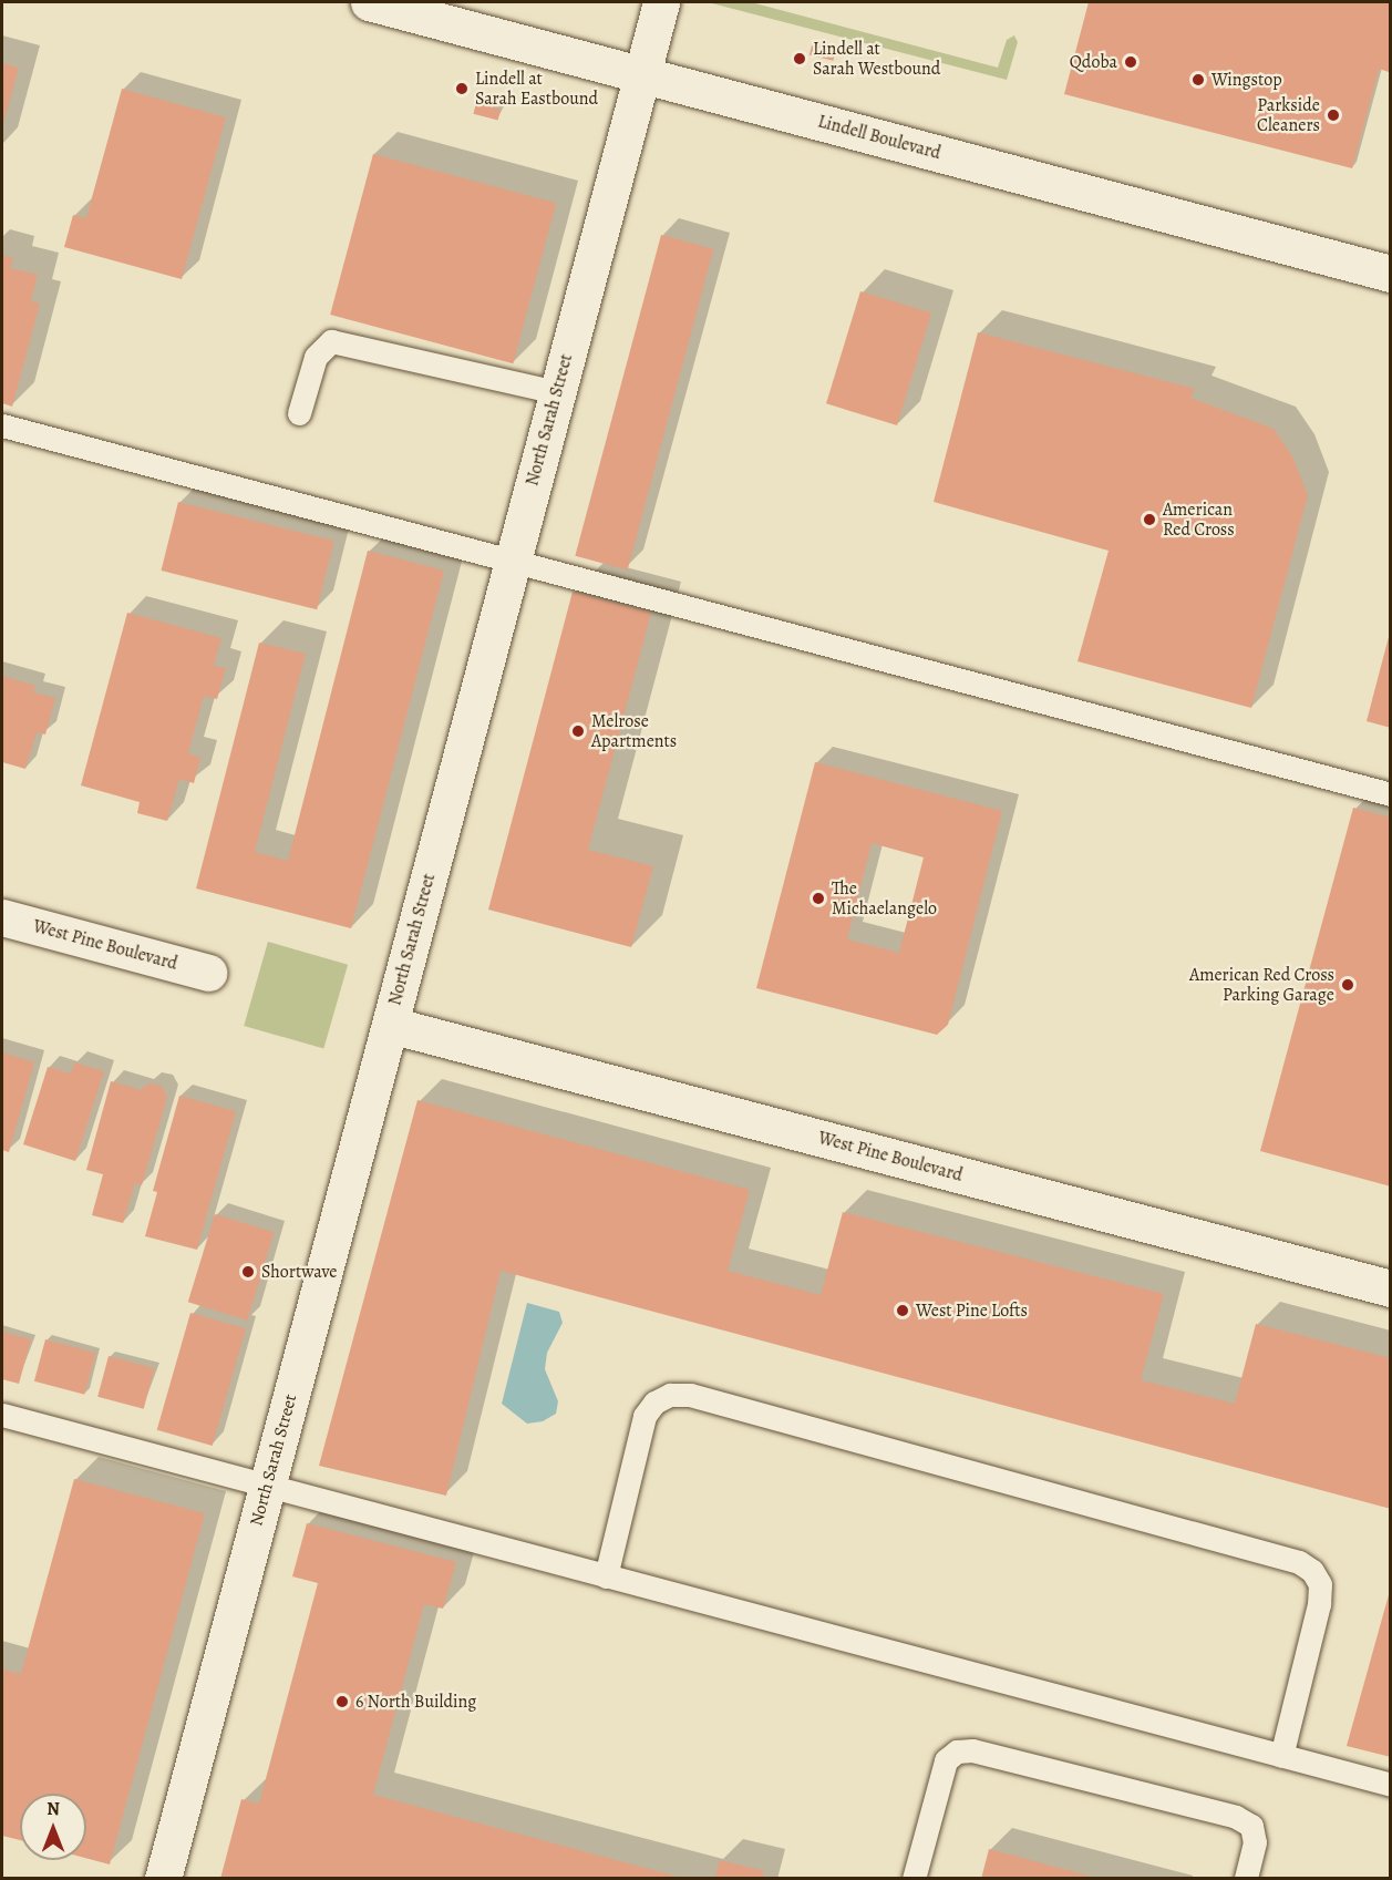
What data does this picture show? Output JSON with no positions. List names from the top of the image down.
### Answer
{
  "streets": {
    "street": ["Lindell Boulevard", "North Sarah Street", "West Pine Boulevard"]
  },
  "crossings": [
    ["Lindell Boulevard", "North Sarah Street"],
    ["North Sarah Street", "West Pine Boulevard"]
  ],
  "places": [
    "Lindell at Sarah Westbound",
    "Qdoba",
    "Wingstop",
    "Lindell at Sarah Eastbound",
    "Parkside Cleaners",
    "American Red Cross",
    "Melrose Apartments",
    "The Michaelangelo",
    "American Red Cross Parking Garage",
    "Shortwave",
    "West Pine Lofts",
    "6 North Building"
  ],
  "north": "top"
}
